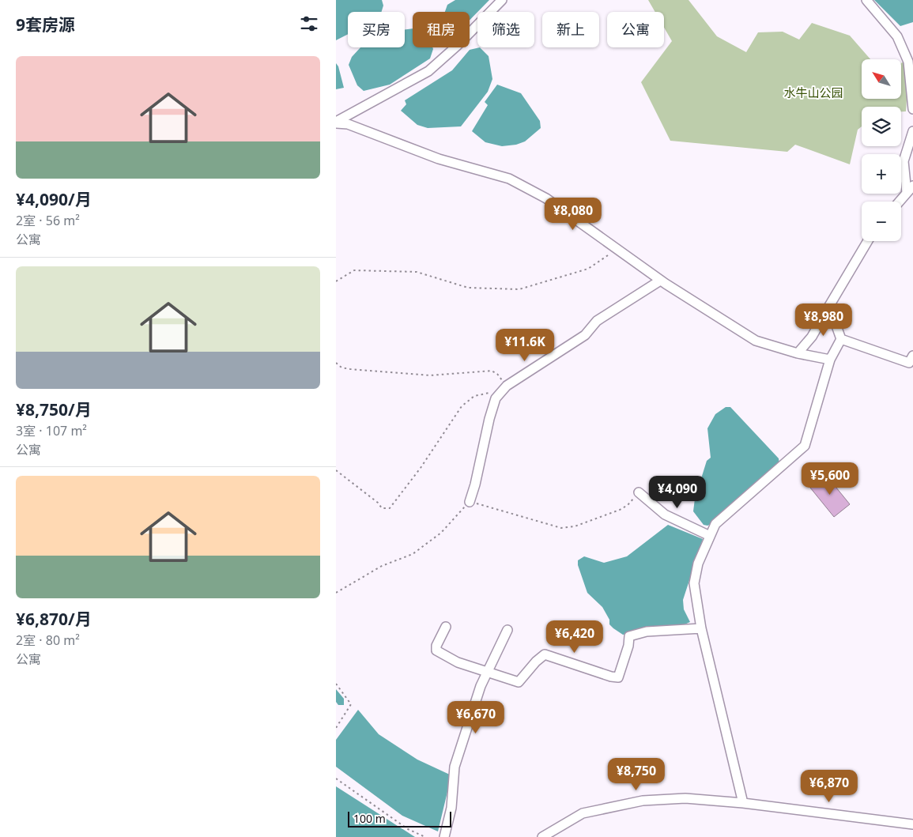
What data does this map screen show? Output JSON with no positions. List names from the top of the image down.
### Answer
{
  "parks": ["水牛山公园"],
  "scale_bar": "100 m",
  "north": "top left",
  "page": {
    "heading": "9套房源",
    "chip": [
      "买房",
      "租房",
      "筛选",
      "新上",
      "公寓"
    ],
    "list": [
      {
        "name": "¥4,090/月",
        "note": "2室 · 56 m² · 公寓"
      },
      {
        "name": "¥8,750/月",
        "note": "3室 · 107 m² · 公寓"
      },
      {
        "name": "¥6,870/月",
        "note": "2室 · 80 m² · 公寓"
      }
    ],
    "map_buttons": ["+", "−"],
    "price": [
      "¥8,080",
      "¥8,980",
      "¥11.6K",
      "¥5,600",
      "¥4,090",
      "¥6,420",
      "¥6,670",
      "¥8,750",
      "¥6,870"
    ],
    "scale": "100 m"
  }
}
